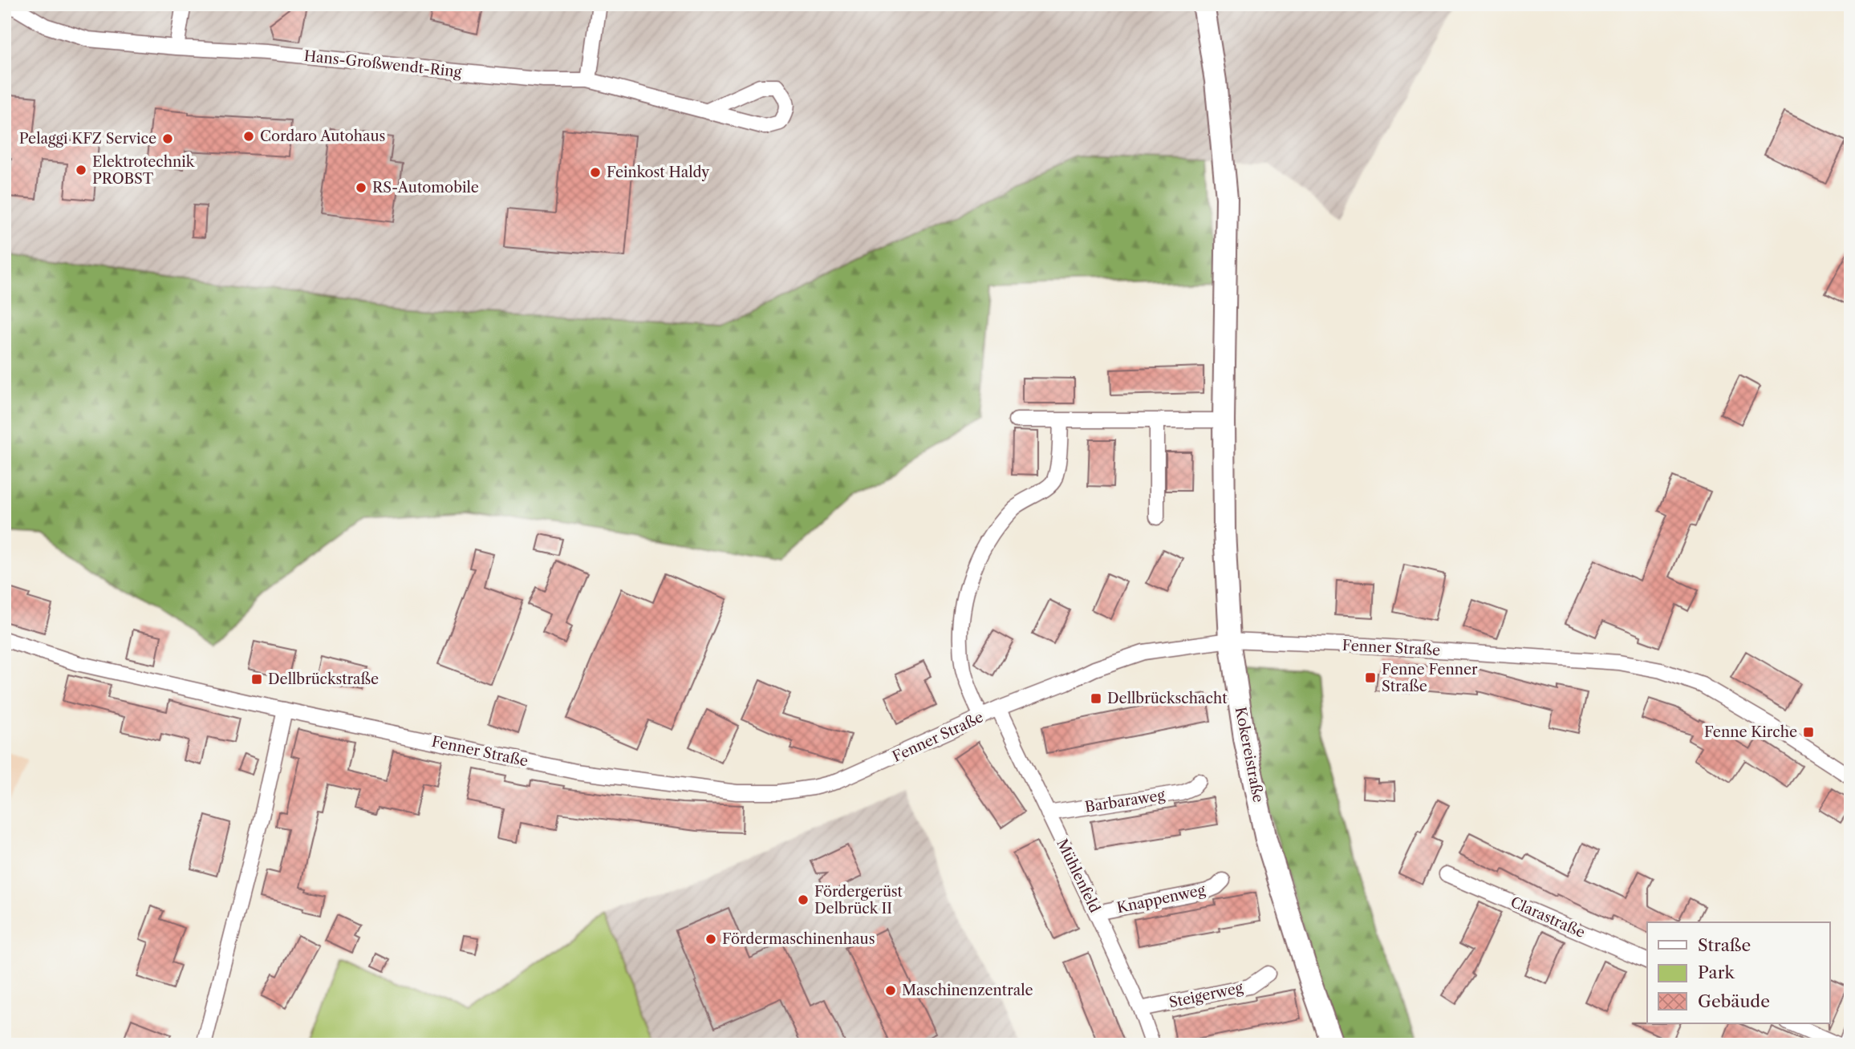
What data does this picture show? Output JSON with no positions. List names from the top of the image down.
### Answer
{
  "streets": {
    "main road": ["Kokereistraße"],
    "street": [
      "Hans-Großwendt-Ring",
      "Fenner Straße",
      "Barbaraweg",
      "Mühlenfeld",
      "Knappenweg",
      "Clarastraße",
      "Steigerweg"
    ]
  },
  "crossings": [
    ["Fenner Straße", "Kokereistraße"],
    ["Fenner Straße", "Mühlenfeld"],
    ["Barbaraweg", "Mühlenfeld"],
    ["Mühlenfeld", "Knappenweg"],
    ["Mühlenfeld", "Steigerweg"]
  ],
  "places": {
    "other": [
      "Cordaro Autohaus",
      "Pelaggi KFZ Service",
      "Elektrotechnik PROBST",
      "Feinkost Haldy",
      "RS-Automobile",
      "Fördergerüst Delbrück II",
      "Fördermaschinenhaus",
      "Maschinenzentrale"
    ],
    "transit": [
      "Fenne Fenner Straße",
      "Dellbrückstraße",
      "Dellbrückschacht",
      "Fenne Kirche"
    ]
  },
  "legend": ["Straße", "Park", "Gebäude"]
}
